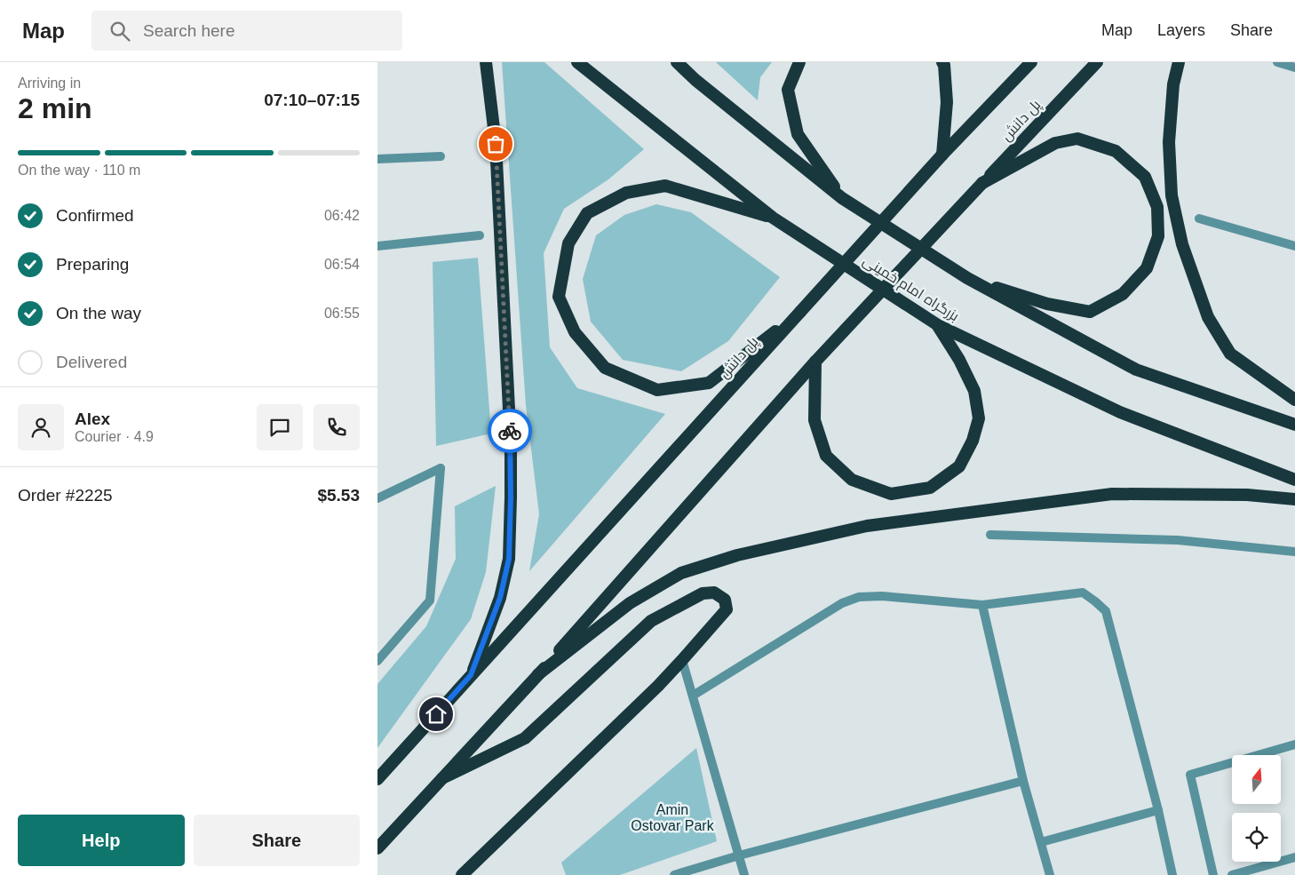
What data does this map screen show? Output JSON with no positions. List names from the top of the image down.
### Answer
{
  "streets": {
    "highway": ["پل دانش", "بزرگراه امام خمینی"]
  },
  "parks": ["Amin Ostovar Park"],
  "north": "top",
  "page": {
    "header": "Map",
    "search": "Search here",
    "nav": ["Map", "Layers", "Share"],
    "heading": ["2 min", "Arriving in", "07:10–07:15"],
    "panel": [
      "Alex",
      "Courier · 4.9",
      "Order #2225",
      "$5.53"
    ],
    "bar": "On the way · 110 m",
    "list": [
      ["Confirmed", "06:42"],
      ["Preparing", "06:54"],
      ["On the way", "06:55"],
      "Delivered"
    ],
    "buttons": ["Help", "Share"]
  }
}
